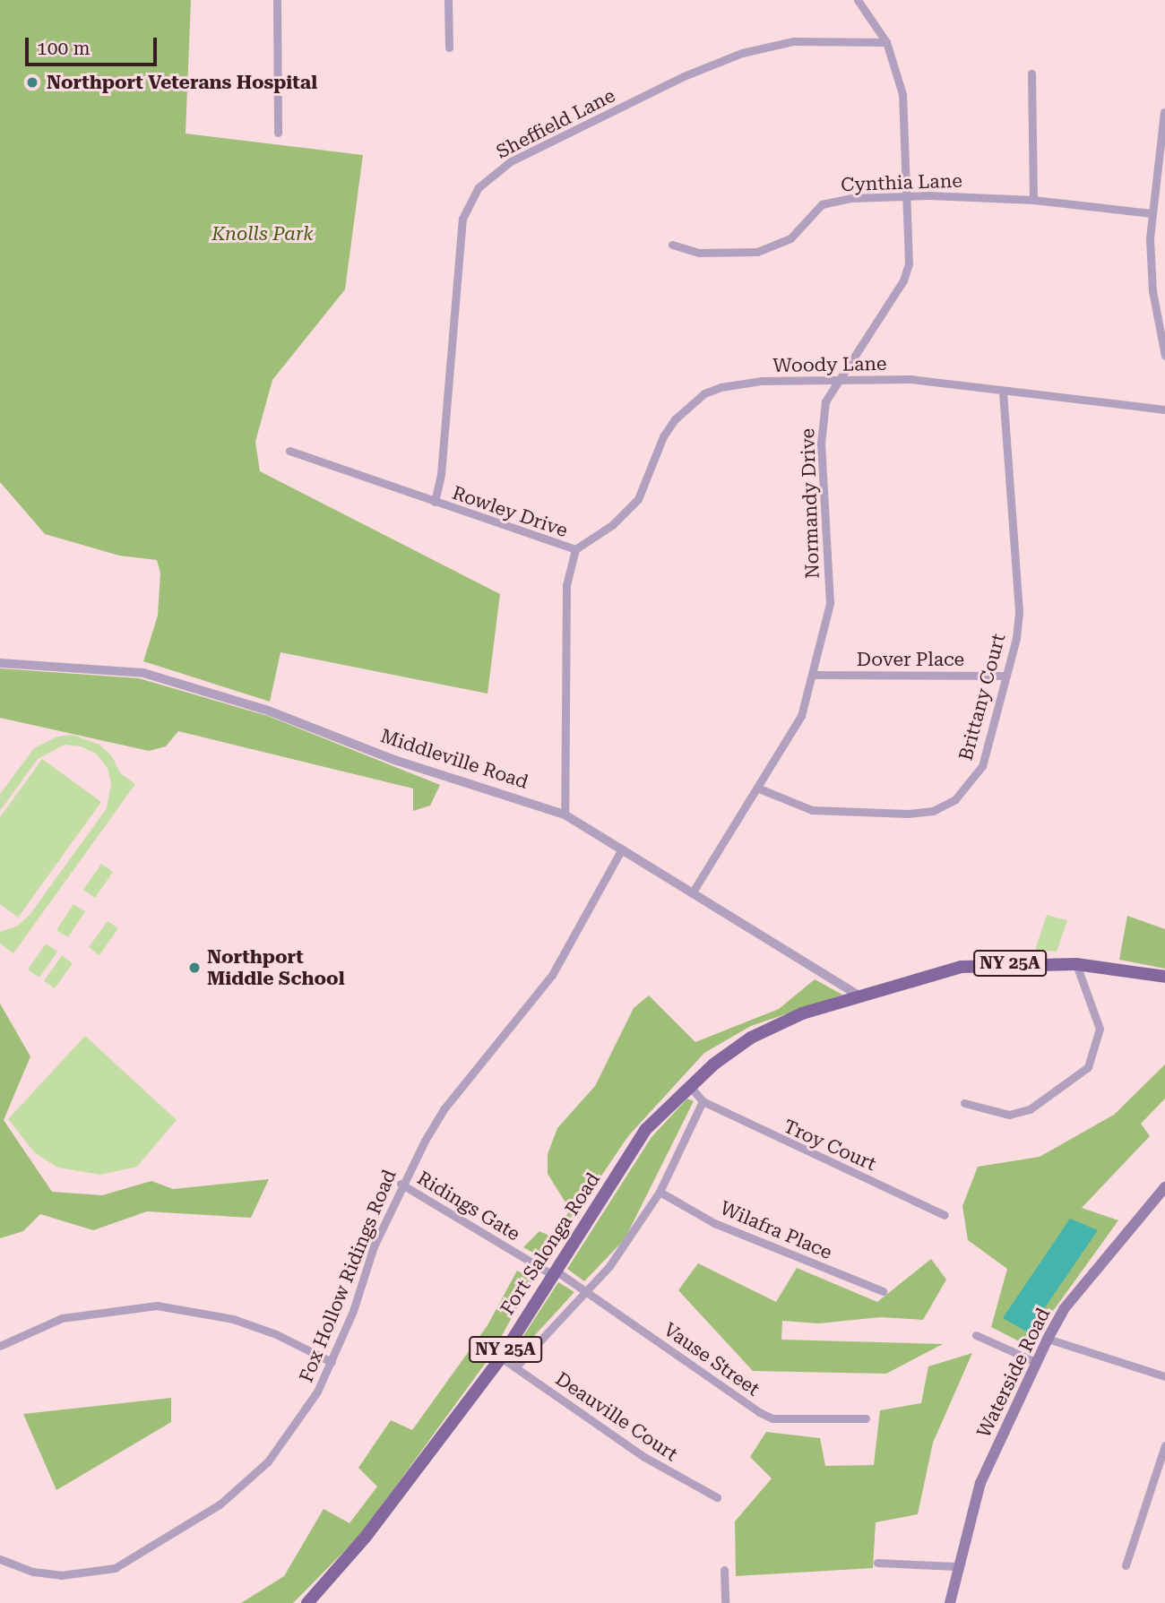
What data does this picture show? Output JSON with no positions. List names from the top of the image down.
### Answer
{
  "streets": {
    "main road": ["NY 25A", "Fort Salonga Road", "Waterside Road"],
    "street": [
      "Sheffield Lane",
      "Cynthia Lane",
      "Woody Lane",
      "Normandy Drive",
      "Rowley Drive",
      "Dover Place",
      "Brittany Court",
      "Middleville Road",
      "Troy Court",
      "Ridings Gate",
      "Wilafra Place",
      "Fox Hollow Ridings Road",
      "Vause Street",
      "Deauville Court"
    ]
  },
  "crossings": [
    ["Sheffield Lane", "Normandy Drive"],
    ["Sheffield Lane", "Rowley Drive"],
    ["Cynthia Lane", "Normandy Drive"],
    ["Woody Lane", "Normandy Drive"],
    ["Woody Lane", "Rowley Drive"],
    ["Woody Lane", "Brittany Court"],
    ["Normandy Drive", "Dover Place"],
    ["Normandy Drive", "Brittany Court"],
    ["Normandy Drive", "Middleville Road"],
    ["Rowley Drive", "Middleville Road"],
    ["Dover Place", "Brittany Court"],
    ["Middleville Road", "Fort Salonga Road"],
    ["Middleville Road", "Fox Hollow Ridings Road"],
    ["Ridings Gate", "Fort Salonga Road"],
    ["Ridings Gate", "Fox Hollow Ridings Road"],
    ["Ridings Gate", "Vause Street"],
    ["Fort Salonga Road", "Vause Street"],
    ["Fort Salonga Road", "Deauville Court"]
  ],
  "parks": ["Knolls Park"],
  "places": ["Northport Veterans Hospital", "Northport Middle School"],
  "scale_bar": "100 m"
}
